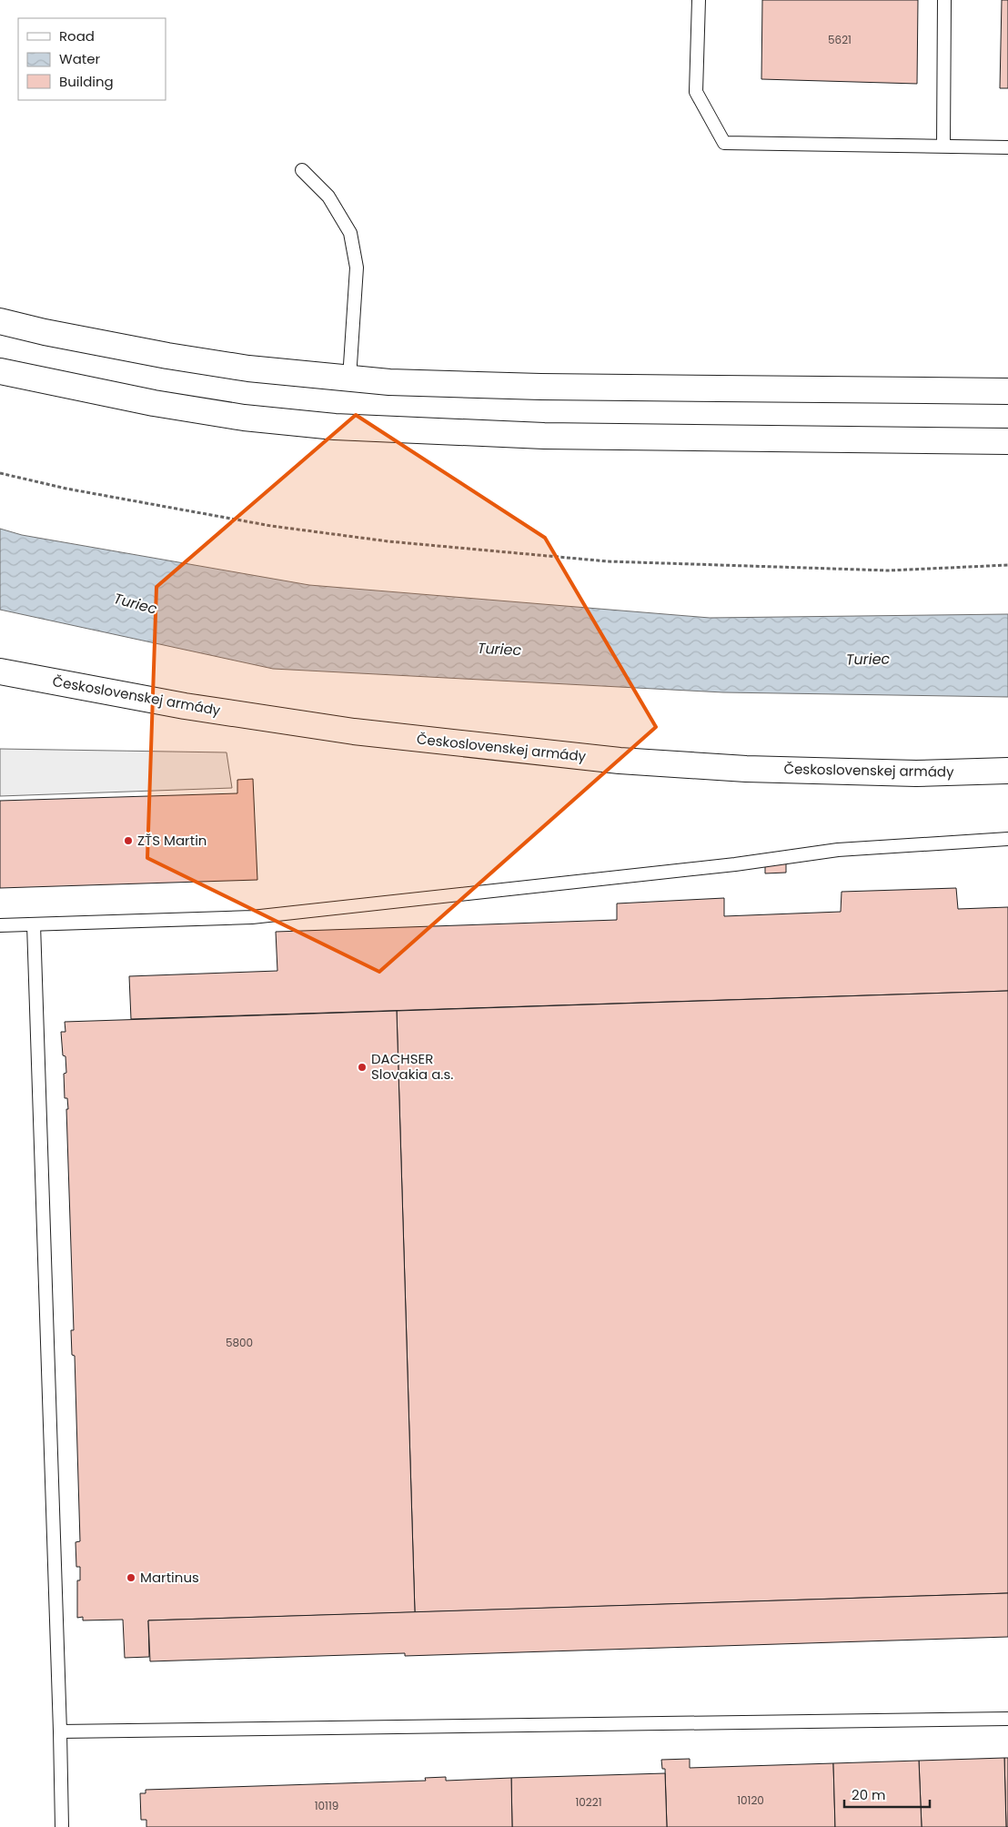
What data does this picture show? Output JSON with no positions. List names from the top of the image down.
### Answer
{
  "streets": {
    "main road": ["Československej armády"]
  },
  "water": ["Turiec"],
  "places": ["ZŤS Martin", "DACHSER Slovakia a.s.", "Martinus"],
  "house_numbers": [
    "5621",
    "5800",
    "10120",
    "10221",
    "10119"
  ],
  "legend": ["Road", "Water", "Building"],
  "scale_bar": "20 m"
}
